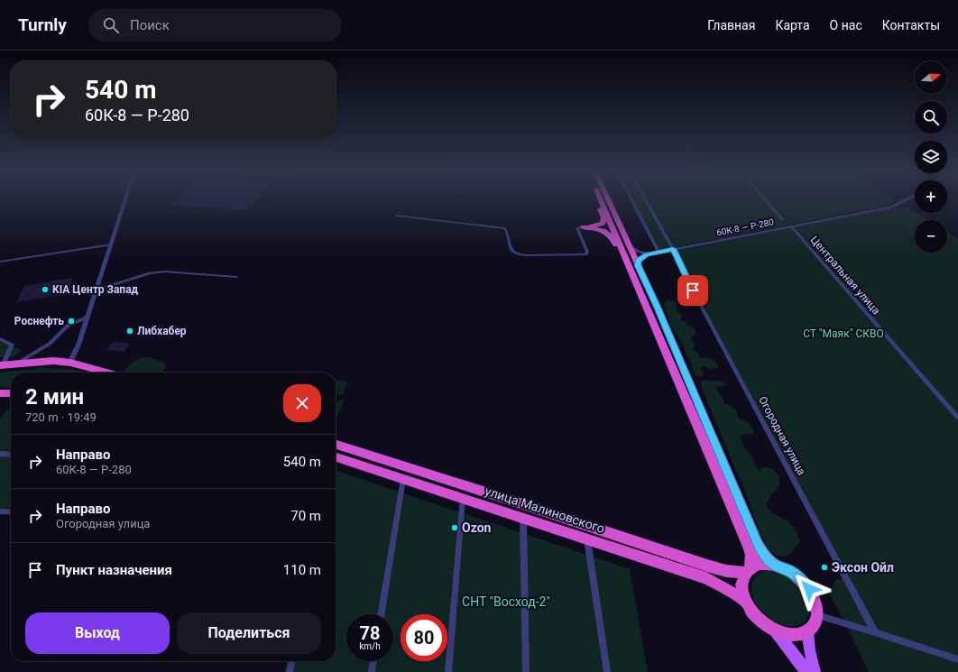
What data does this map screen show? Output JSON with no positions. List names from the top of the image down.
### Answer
{
  "streets": {
    "highway": ["улица Малиновского"],
    "street": ["60К-8 — Р-280", "Центральная улица", "Огородная улица"]
  },
  "crossings": [
    ["60К-8 — Р-280", "Центральная улица"],
    ["60К-8 — Р-280", "Огородная улица"]
  ],
  "parks": ["СТ \"Маяк\" СКВО", "СНТ \"Восход-2\""],
  "places": [
    "KIA Центр Запад",
    "Роснефть",
    "Либхабер",
    "Ozon",
    "Эксон Ойл"
  ],
  "north": "right",
  "page": {
    "header": "Turnly",
    "search": "Поиск",
    "nav": [
      "Главная",
      "Карта",
      "О нас",
      "Контакты"
    ],
    "map_buttons": ["+", "−"],
    "turn": ["540 m", "60К-8 — Р-280"],
    "heading": ["2 мин", "720 m · 19:49"],
    "list": [
      {
        "name": "Направо",
        "note": "60К-8 — Р-280",
        "value": "540 m"
      },
      {
        "name": "Направо",
        "note": "Огородная улица",
        "value": "70 m"
      },
      {
        "name": "Пункт назначения",
        "value": "110 m"
      }
    ],
    "buttons": ["Выход", "Поделиться"],
    "speed": "78 km/h",
    "limit": "80"
  }
}
